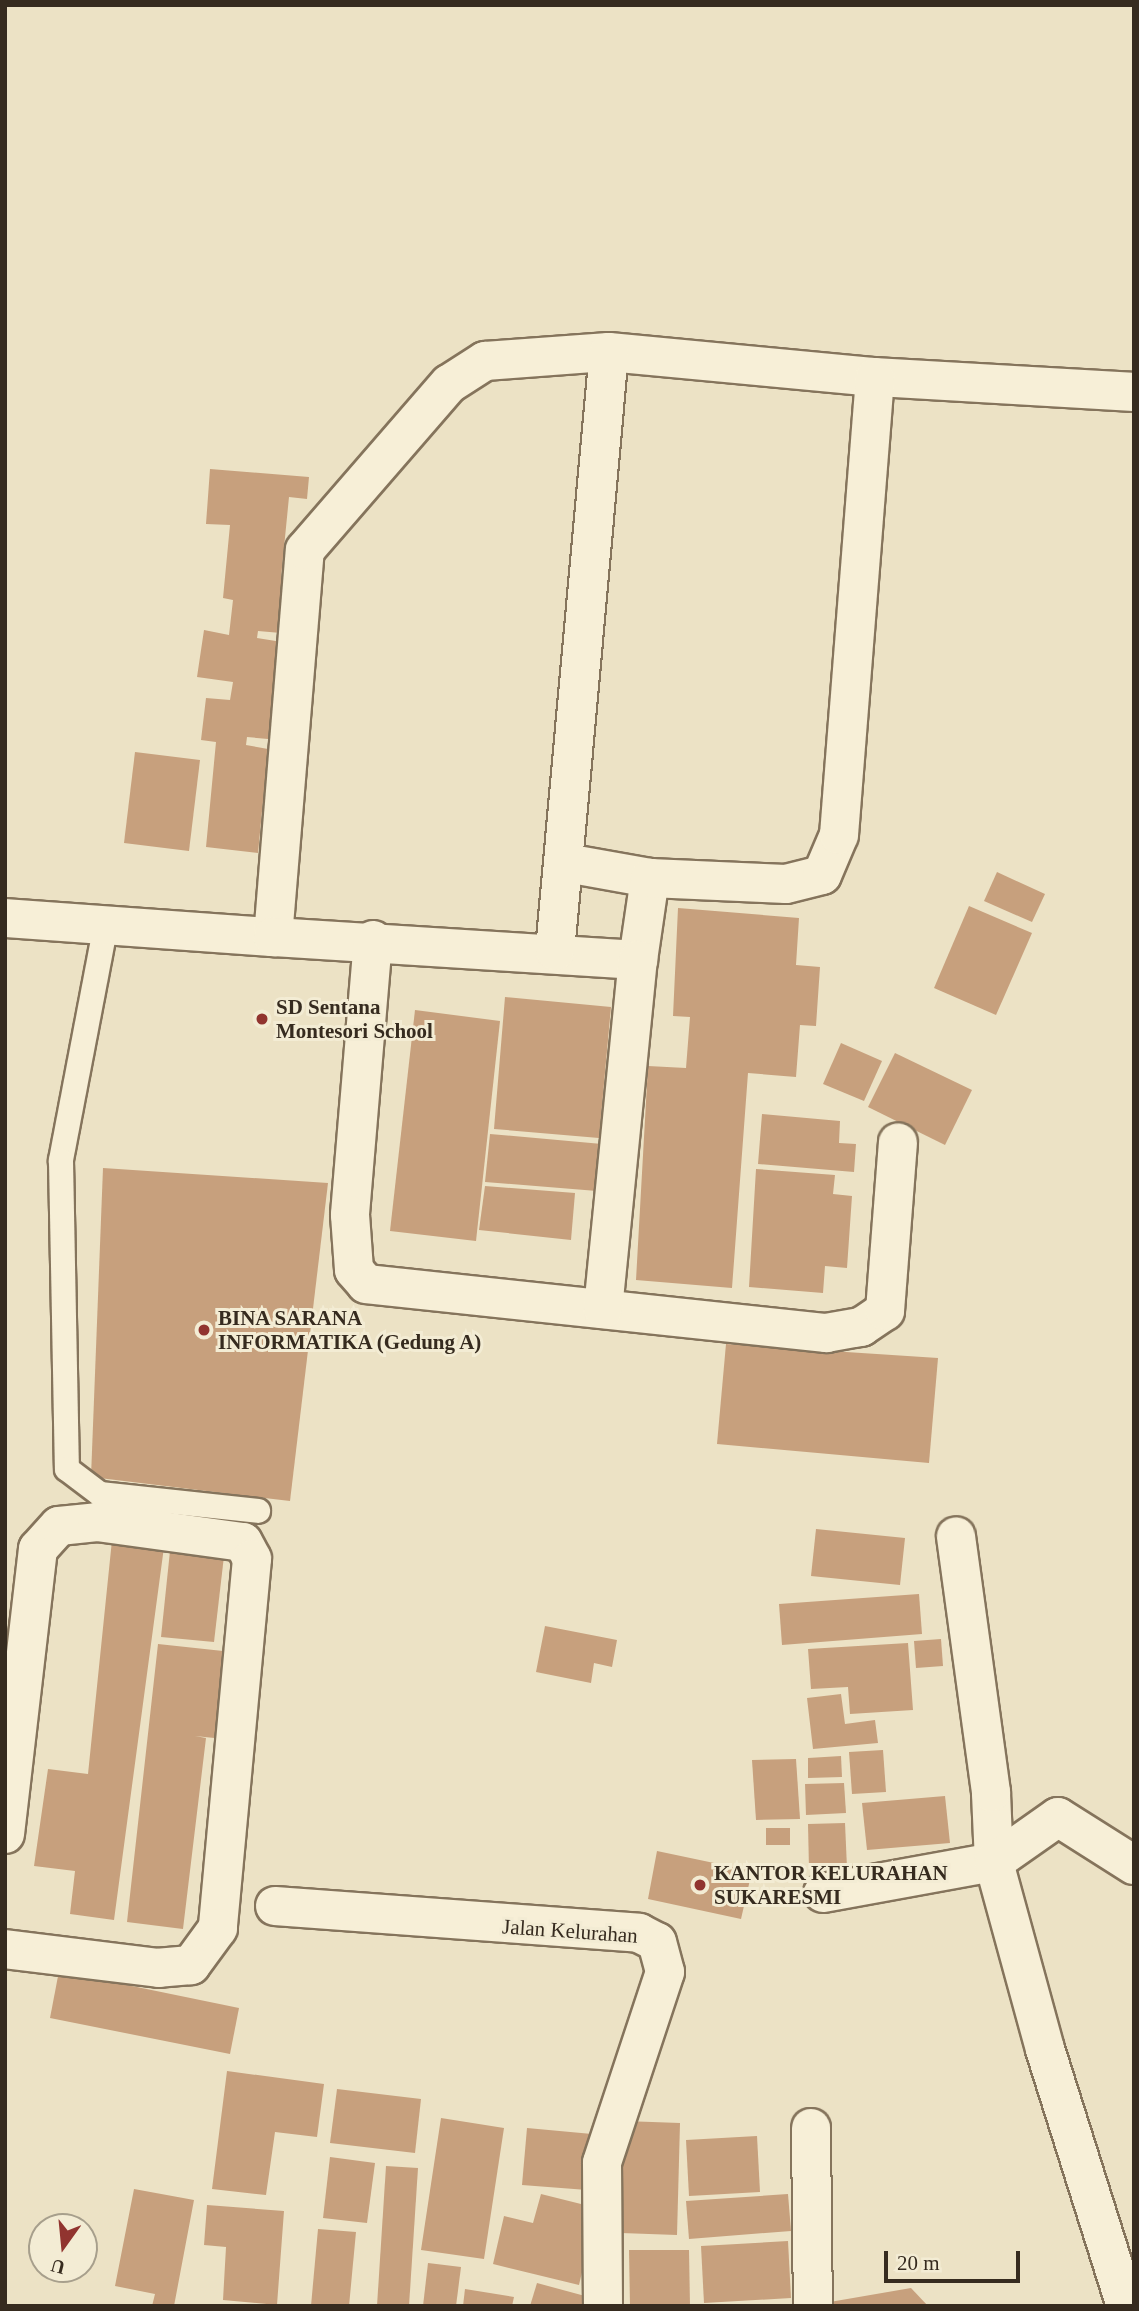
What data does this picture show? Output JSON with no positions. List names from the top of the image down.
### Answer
{
  "streets": {
    "street": ["Jalan Kelurahan"]
  },
  "places": ["SD Sentana Montesori School", "BINA SARANA INFORMATIKA (Gedung A)", "KANTOR KELURAHAN SUKARESMI"],
  "scale_bar": "20 m",
  "north": "bottom"
}
